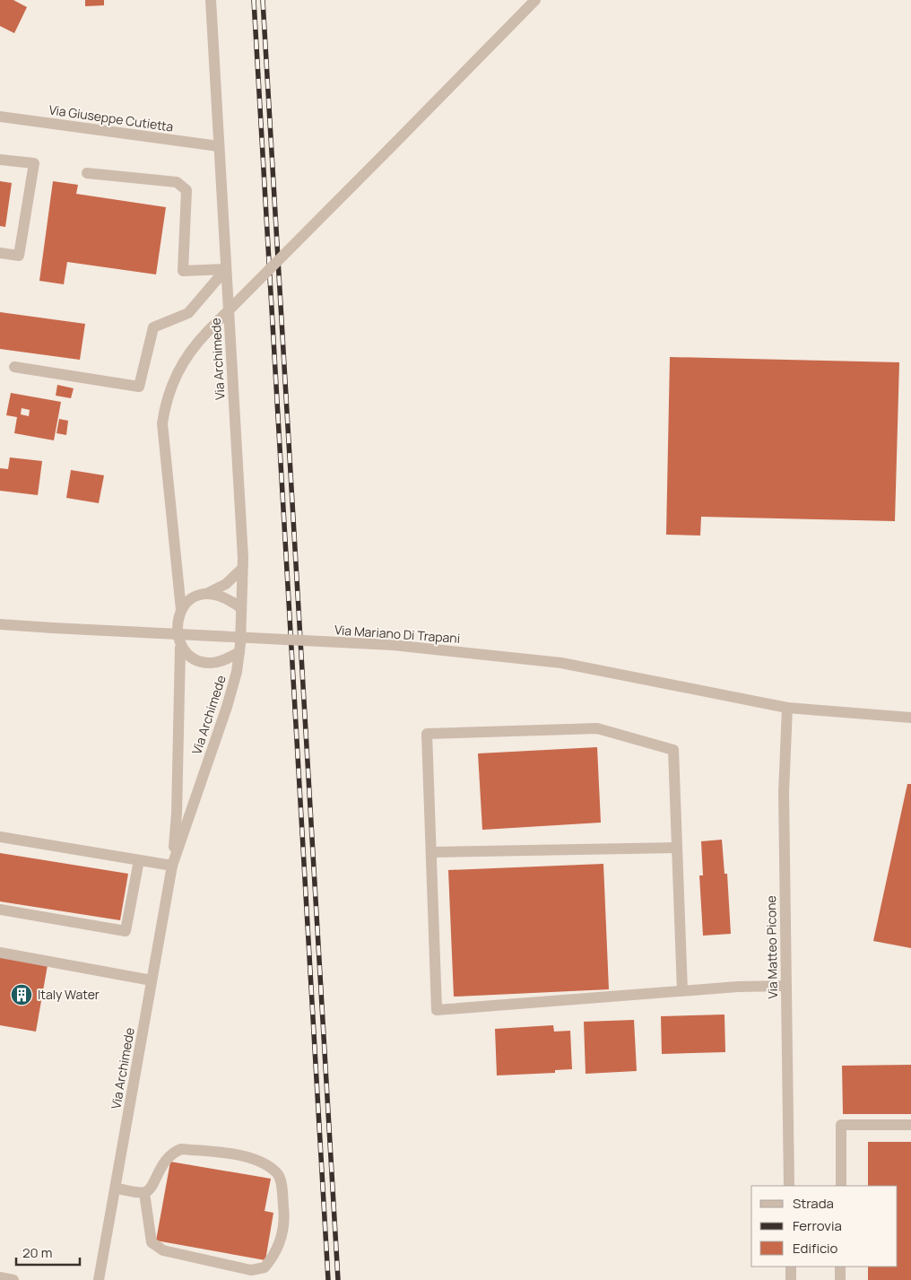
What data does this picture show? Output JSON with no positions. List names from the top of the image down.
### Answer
{
  "streets": {
    "street": [
      "Via Giuseppe Cutietta",
      "Via Archimede",
      "Via Mariano Di Trapani",
      "Via Matteo Picone"
    ]
  },
  "crossings": [
    ["Via Giuseppe Cutietta", "Via Archimede"],
    ["Via Mariano Di Trapani", "Via Matteo Picone"]
  ],
  "places": {
    "building": ["Italy Water"]
  },
  "legend": ["Strada", "Ferrovia", "Edificio"],
  "scale_bar": "20 m"
}
